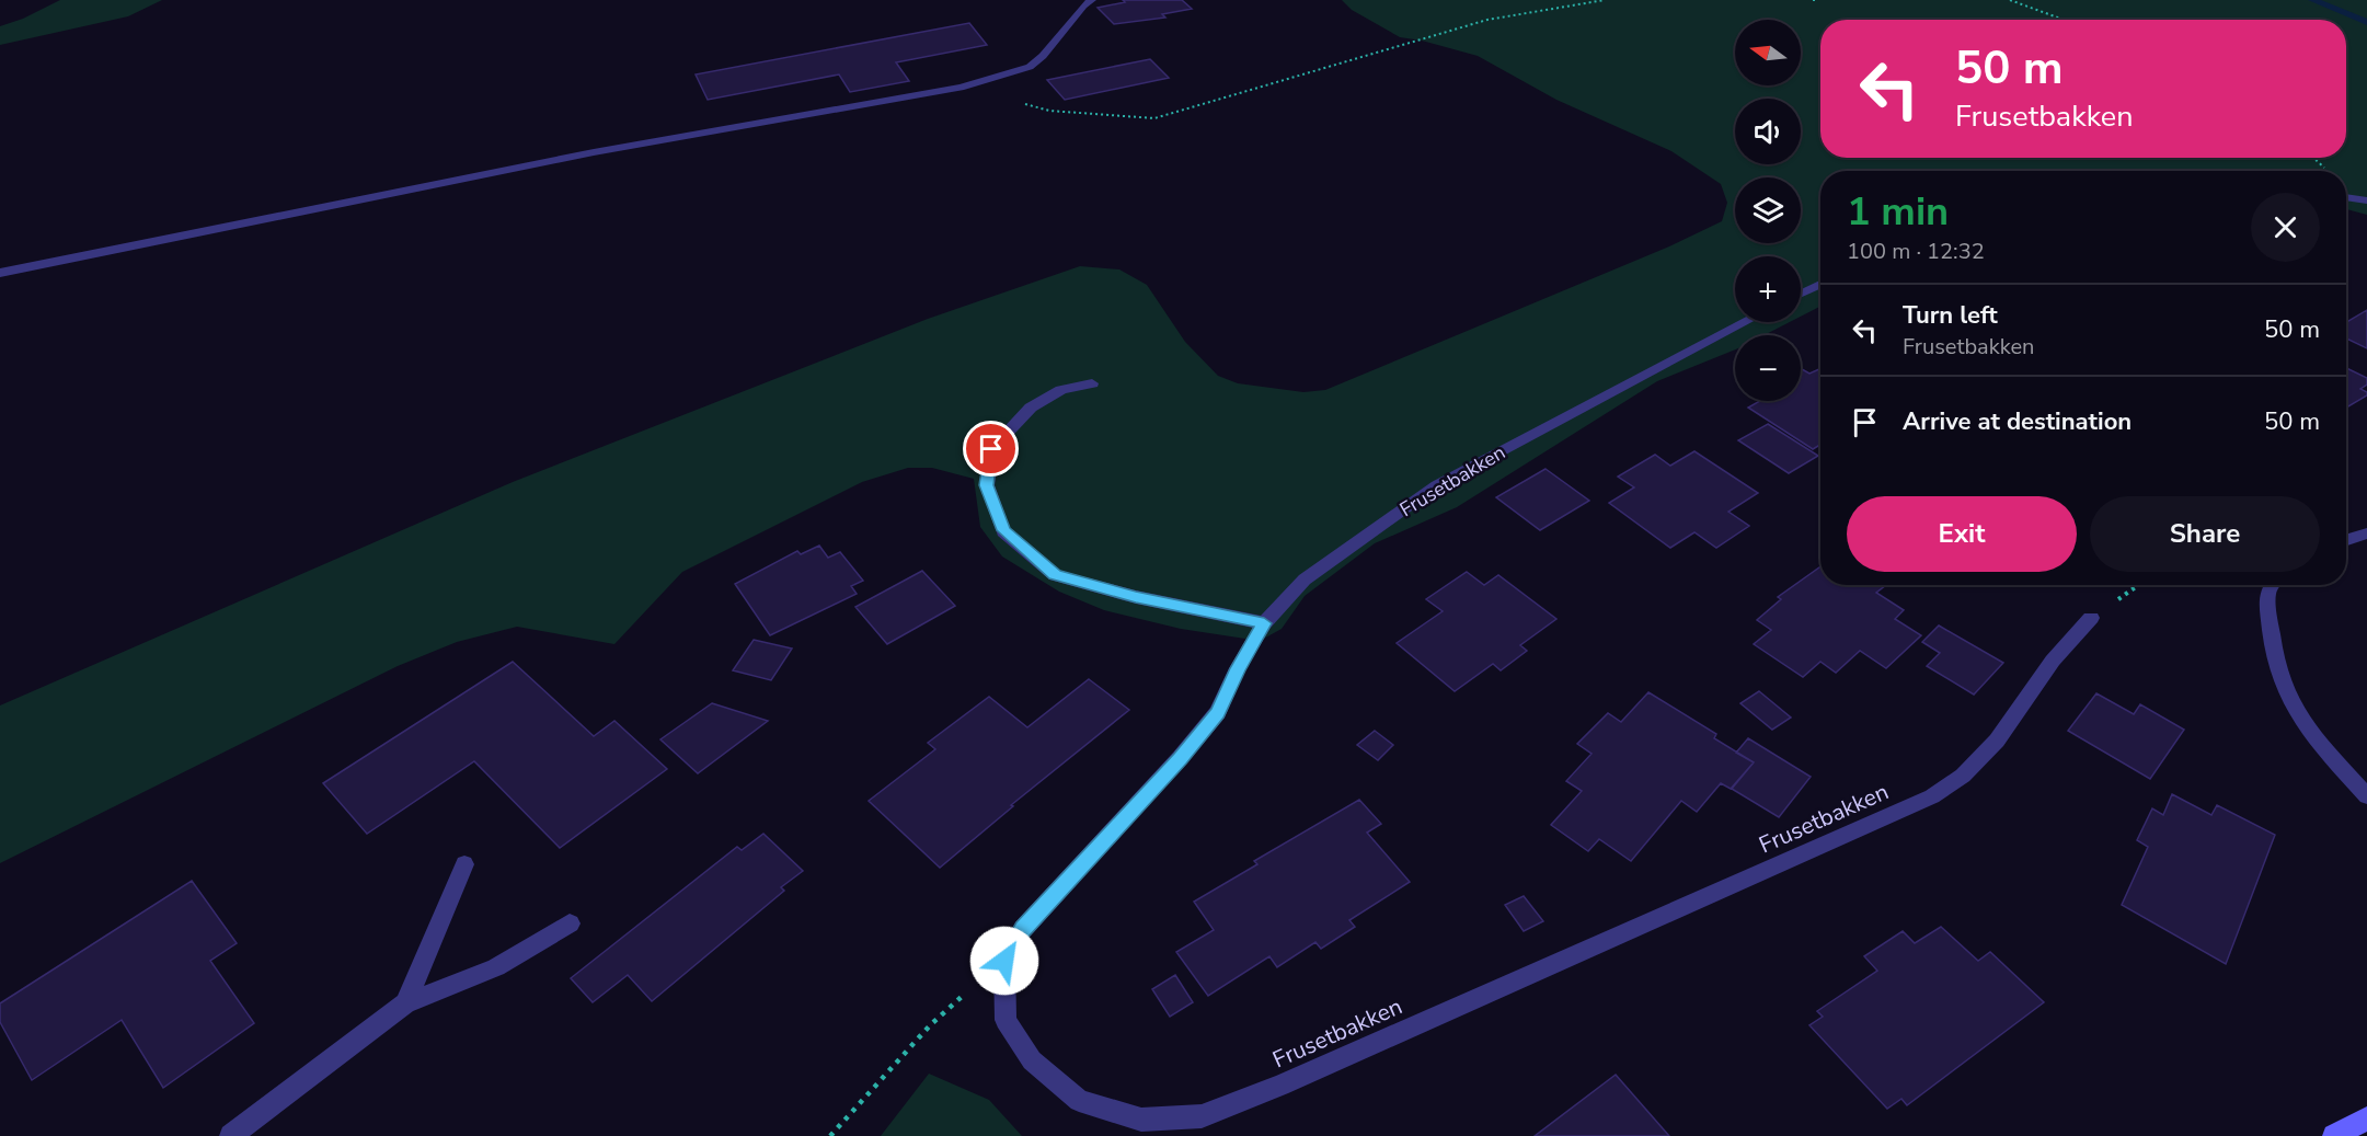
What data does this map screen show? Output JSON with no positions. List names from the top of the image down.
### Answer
{
  "streets": {
    "street": ["Frusetbakken"]
  },
  "north": "left",
  "page": {
    "map_buttons": ["+", "−"],
    "turn": ["50 m", "Frusetbakken"],
    "heading": ["1 min", "100 m · 12:32"],
    "list": [
      {
        "name": "Turn left",
        "note": "Frusetbakken",
        "value": "50 m"
      },
      {
        "name": "Arrive at destination",
        "value": "50 m"
      }
    ],
    "buttons": ["Exit", "Share"]
  }
}
